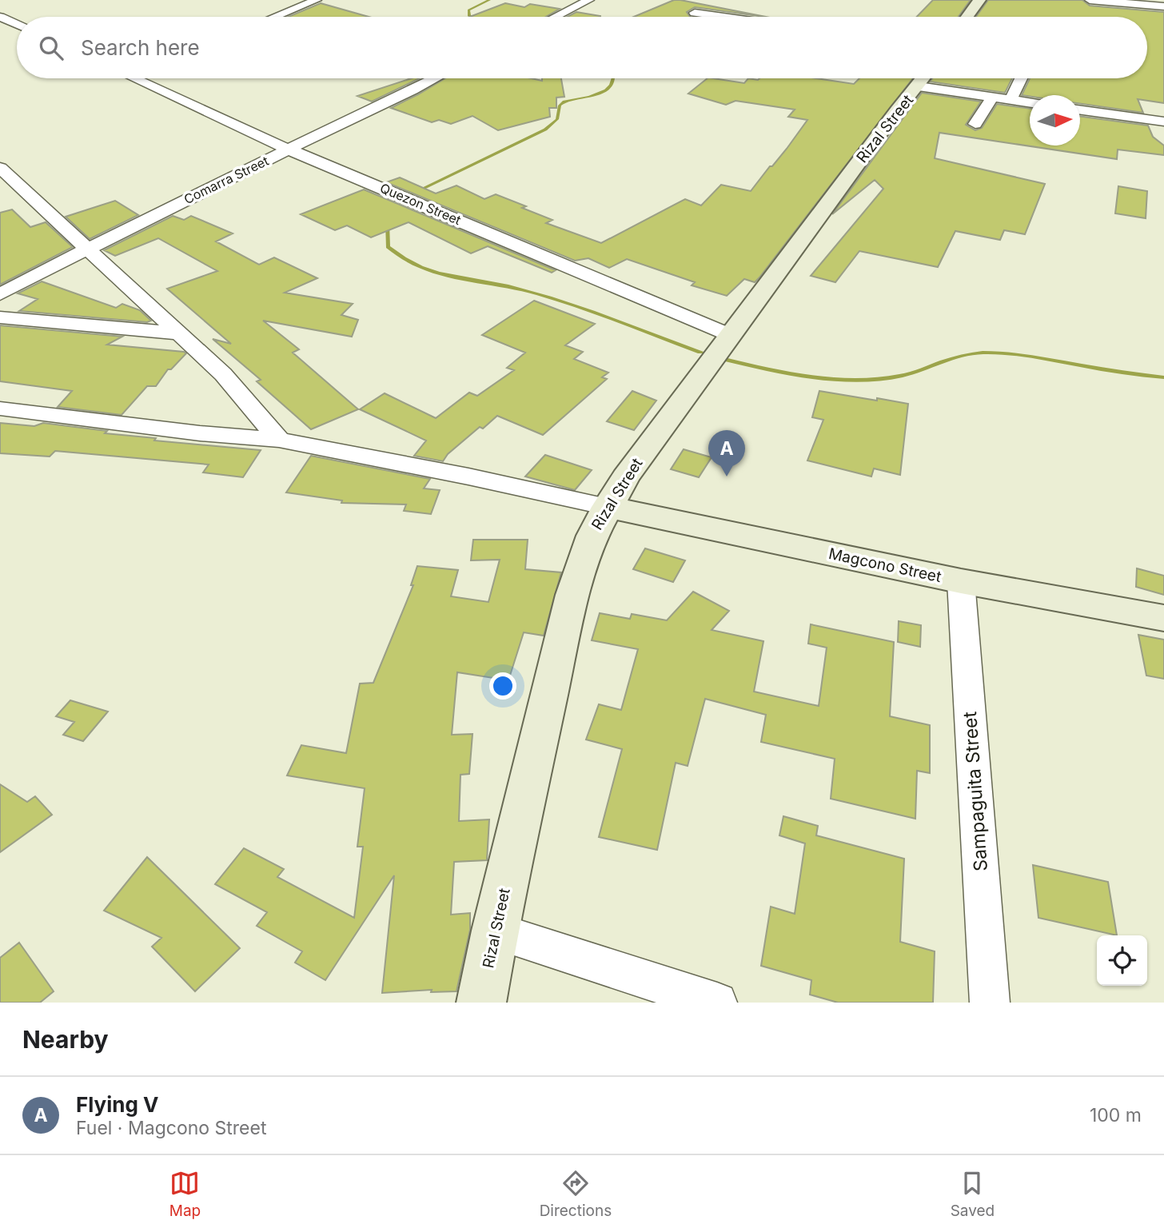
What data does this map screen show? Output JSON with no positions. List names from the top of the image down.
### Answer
{
  "streets": {
    "street": [
      "Rizal Street",
      "Comarra Street",
      "Magcono Street",
      "Sampaguita Street"
    ]
  },
  "crossings": [
    ["Rizal Street", "Magcono Street"],
    ["Magcono Street", "Sampaguita Street"]
  ],
  "north": "right",
  "page": {
    "search": "Search here",
    "pins": "A",
    "heading": "Nearby",
    "list": [
      {
        "mark": "A",
        "name": "Flying V",
        "note": "Fuel · Magcono Street",
        "value": "100 m"
      }
    ],
    "nav": ["Map", "Directions", "Saved"]
  }
}
